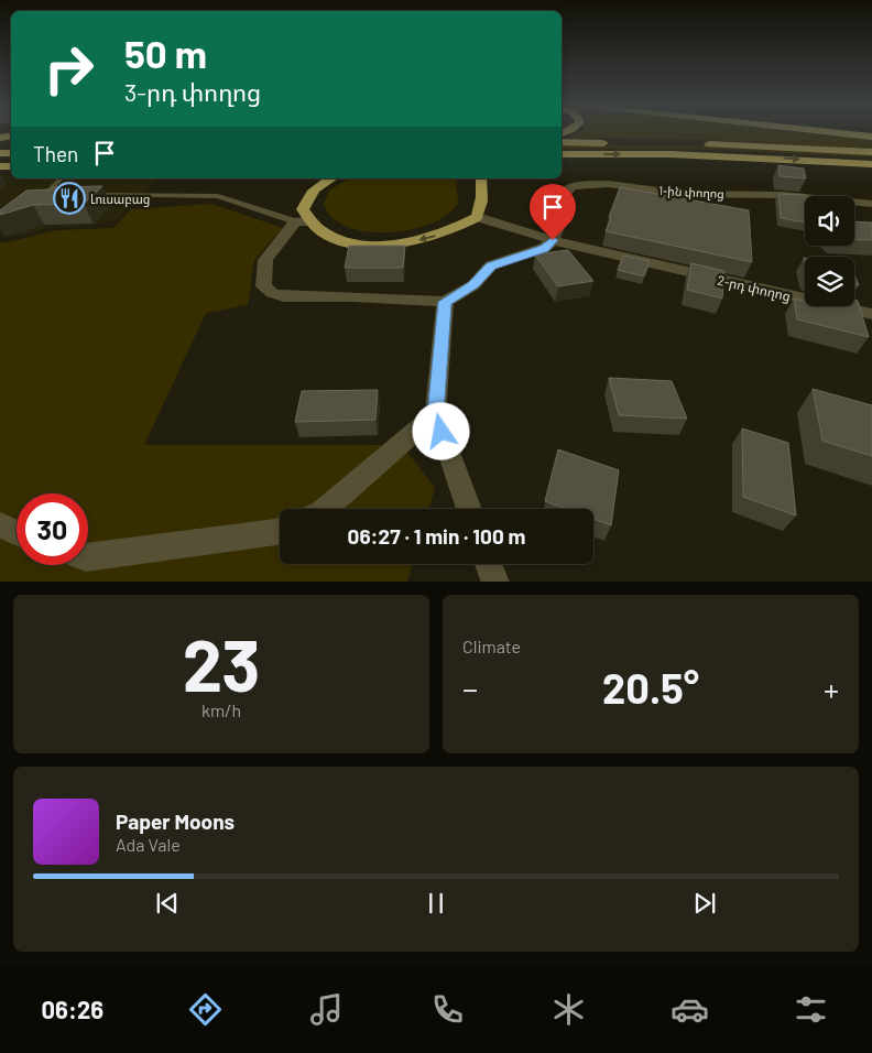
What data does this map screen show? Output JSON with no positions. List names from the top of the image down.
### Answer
{
  "streets": {
    "street": ["1-ին փողոց", "2-րդ փողոց"]
  },
  "crossings": [
    ["1-ին փողոց", "2-րդ փողոց"]
  ],
  "places": {
    "restaurant": ["Լուսաբաց"]
  },
  "page": {
    "turn": ["50 m", "3-րդ փողոց"],
    "then": "Then",
    "limit": "30",
    "trip": "06:27 · 1 min · 100 m",
    "tile": [
      ["23", "km/h"],
      "Climate"
    ],
    "heat": ["−", "20.5°", "+"],
    "song": ["Paper Moons", "Ada Vale"],
    "tabs": "06:26"
  }
}
